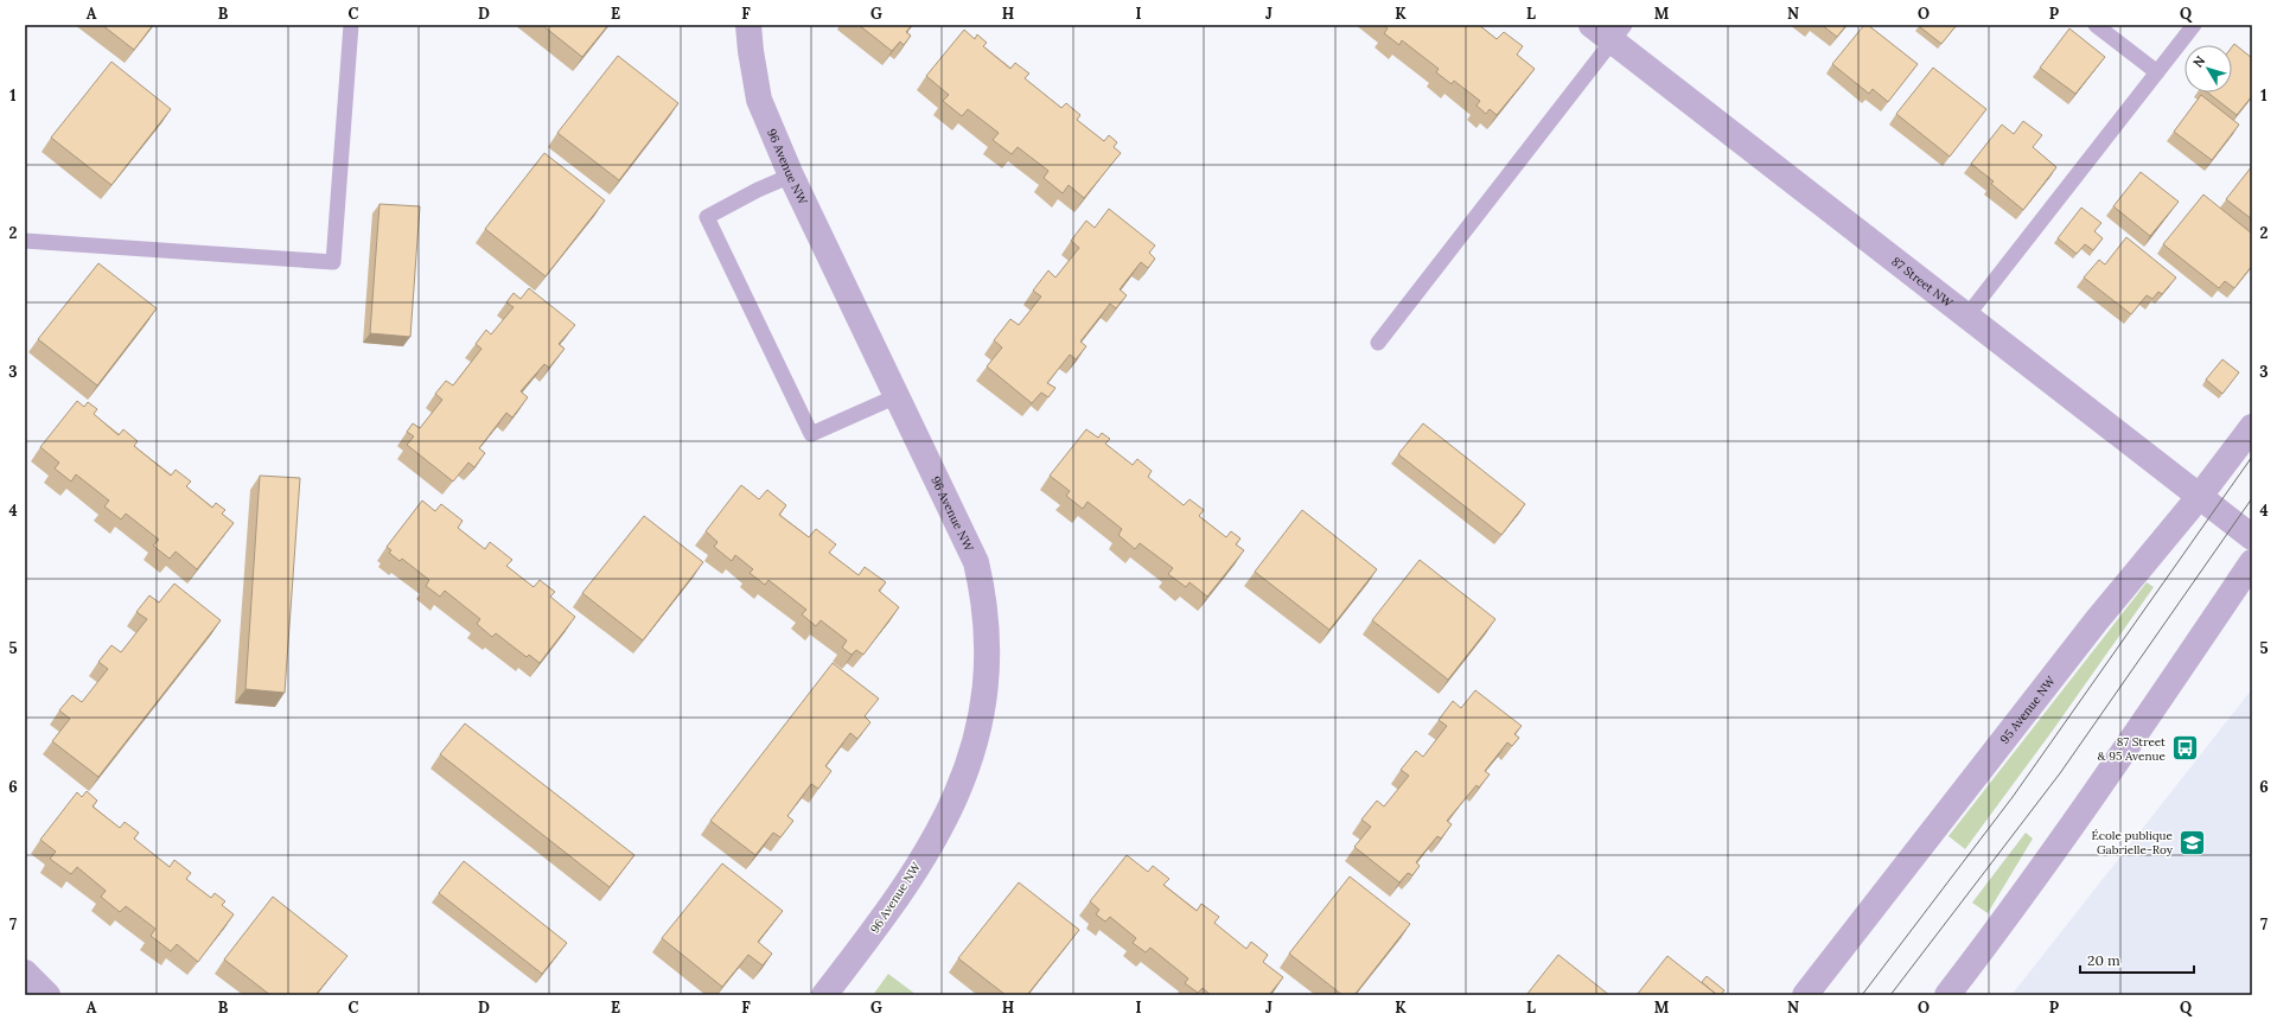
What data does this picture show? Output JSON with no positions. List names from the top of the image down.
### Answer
{
  "streets": {
    "street": ["96 Avenue NW", "87 Street NW", "95 Avenue NW"]
  },
  "crossings": [
    ["87 Street NW", "95 Avenue NW"]
  ],
  "places": {
    "bus stop": ["87 Street & 95 Avenue"],
    "school or university": ["École publique Gabrielle-Roy"]
  },
  "scale_bar": "20 m",
  "north": "top left",
  "grid": {
    "columns": [
      "A",
      "B",
      "C",
      "D",
      "E",
      "F",
      "G",
      "H",
      "I",
      "J",
      "K",
      "L",
      "M",
      "N",
      "O",
      "P",
      "Q"
    ],
    "rows": [
      "1",
      "2",
      "3",
      "4",
      "5",
      "6",
      "7"
    ]
  }
}
